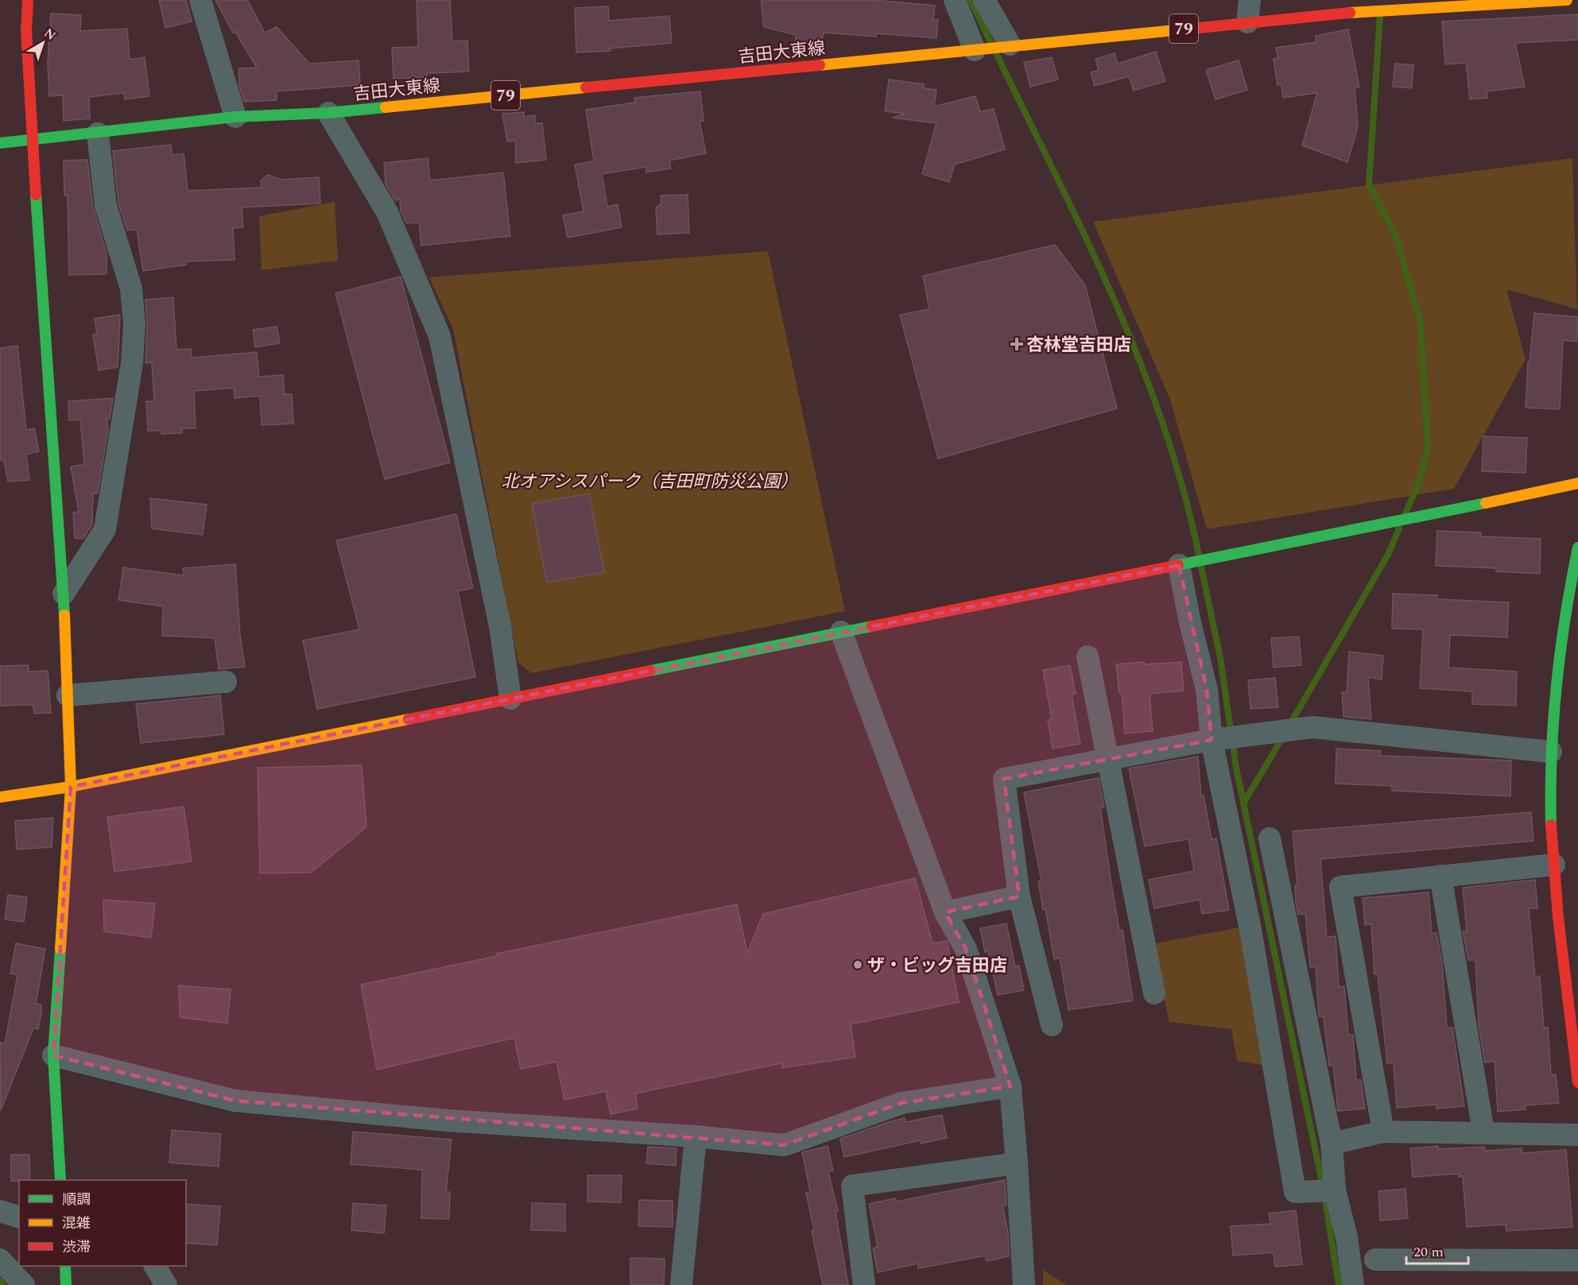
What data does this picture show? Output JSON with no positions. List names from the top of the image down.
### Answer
{
  "streets": {
    "street": ["79", "吉田大東線"]
  },
  "parks": ["北オアシスパーク（吉田町防災公園）"],
  "places": {
    "health": ["杏林堂吉田店"],
    "other": ["ザ・ビッグ吉田店"]
  },
  "legend": ["順調", "混雑", "渋滞"],
  "scale_bar": "20 m",
  "north": "top right"
}
